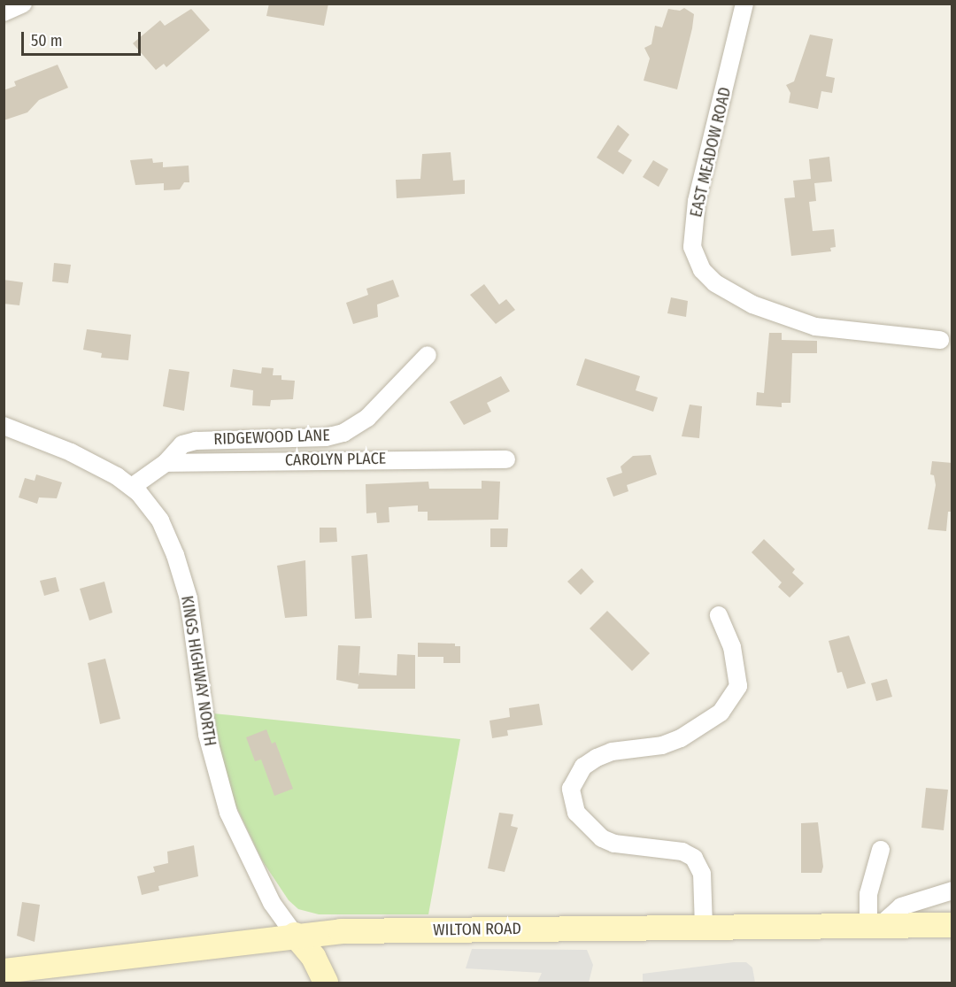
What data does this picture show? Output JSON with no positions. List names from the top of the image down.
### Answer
{
  "streets": {
    "main road": ["KINGS HIGHWAY NORTH", "WILTON ROAD"],
    "street": ["EAST MEADOW ROAD", "RIDGEWOOD LANE", "CAROLYN PLACE"]
  },
  "crossings": [
    ["RIDGEWOOD LANE", "CAROLYN PLACE"],
    ["RIDGEWOOD LANE", "KINGS HIGHWAY NORTH"],
    ["KINGS HIGHWAY NORTH", "WILTON ROAD"]
  ],
  "scale_bar": "50 m"
}
